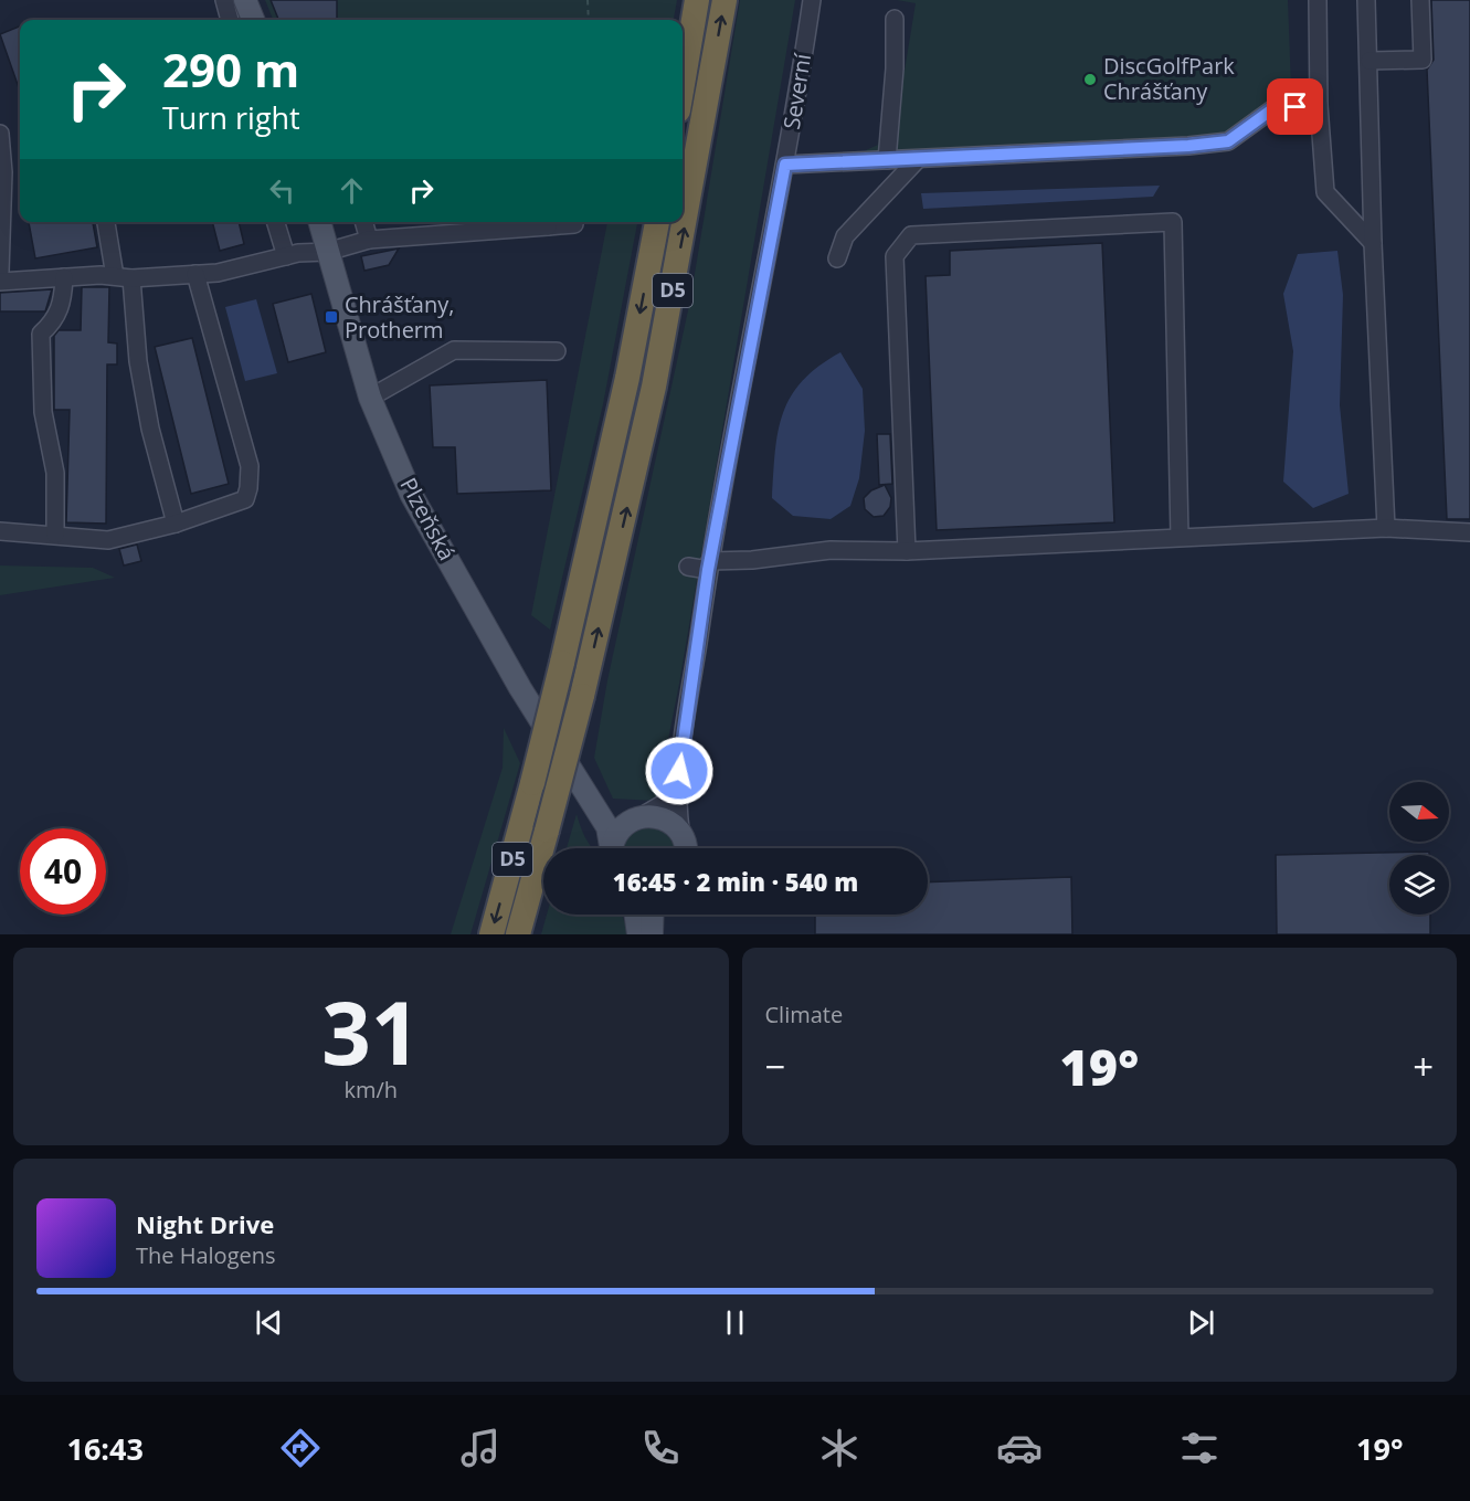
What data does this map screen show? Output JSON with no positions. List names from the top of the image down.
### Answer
{
  "streets": {
    "highway": ["D5"],
    "main road": ["Plzeňská"],
    "street": ["Severní"]
  },
  "crossings": [
    ["Severní", "Plzeňská"]
  ],
  "places": {
    "other": ["DiscGolfPark Chrášťany"],
    "transit": ["Chrášťany, Protherm"]
  },
  "north": "right",
  "page": {
    "turn": ["290 m", "Turn right"],
    "limit": "40",
    "trip": "16:45 · 2 min · 540 m",
    "tile": [
      ["31", "km/h"],
      "Climate"
    ],
    "heat": ["−", "19°", "+"],
    "song": ["Night Drive", "The Halogens"],
    "tabs": ["16:43", "19°"]
  }
}
